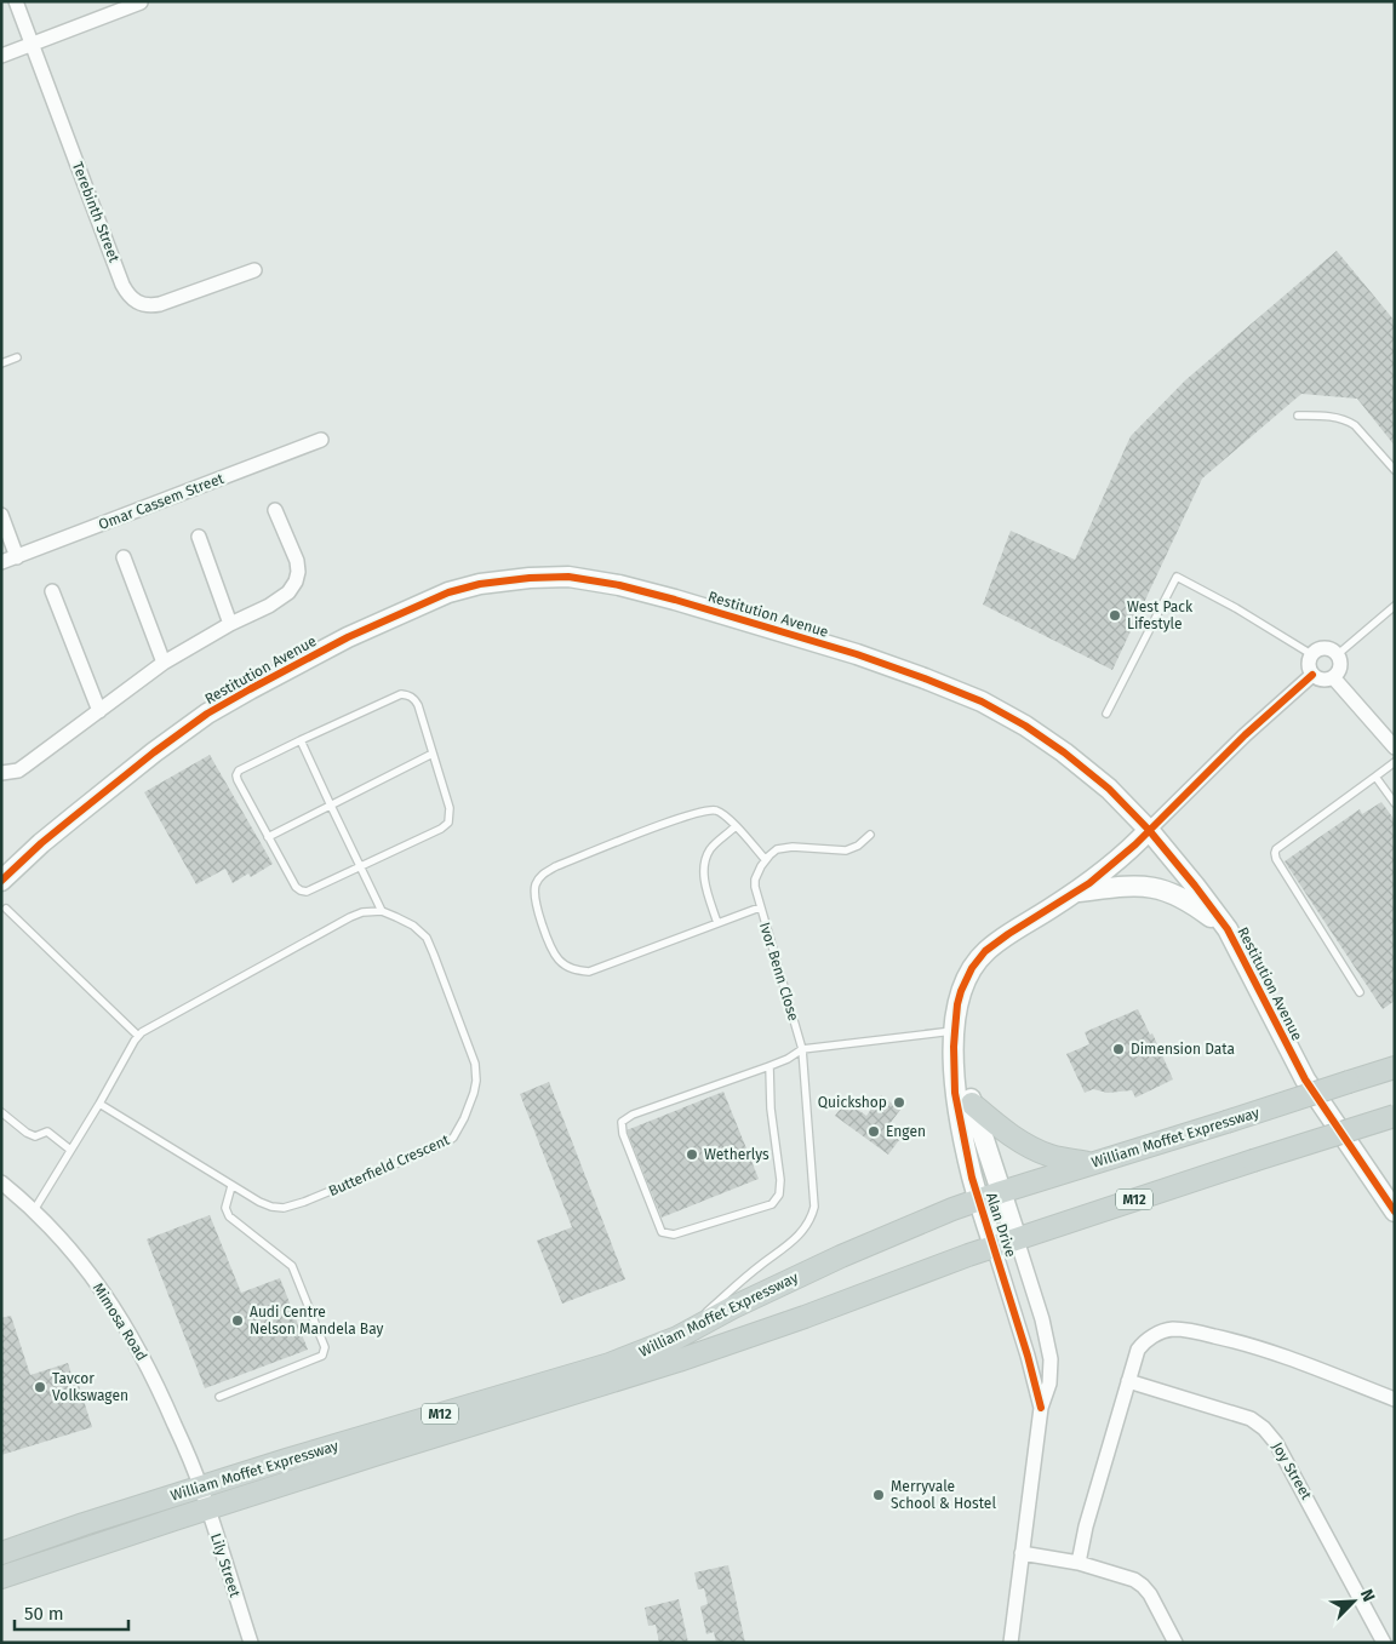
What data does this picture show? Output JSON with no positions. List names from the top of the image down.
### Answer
{
  "streets": {
    "main road": ["William Moffet Expressway", "M12"],
    "street": [
      "Terebinth Street",
      "Omar Cassem Street",
      "Restitution Avenue",
      "Alan Drive",
      "Mimosa Road",
      "Joy Street",
      "Lily Street"
    ],
    "lane": ["Ivor Benn Close", "Butterfield Crescent"]
  },
  "crossings": [
    ["Ivor Benn Close", "William Moffet Expressway"],
    ["William Moffet Expressway", "Alan Drive"],
    ["William Moffet Expressway", "Mimosa Road"],
    ["William Moffet Expressway", "Lily Street"],
    ["Mimosa Road", "Lily Street"]
  ],
  "places": [
    "West Pack Lifestyle",
    "Dimension Data",
    "Quickshop",
    "Engen",
    "Wetherlys",
    "Audi Centre Nelson Mandela Bay",
    "Tavcor Volkswagen",
    "Merryvale School & Hostel"
  ],
  "scale_bar": "50 m",
  "north": "top right"
}
